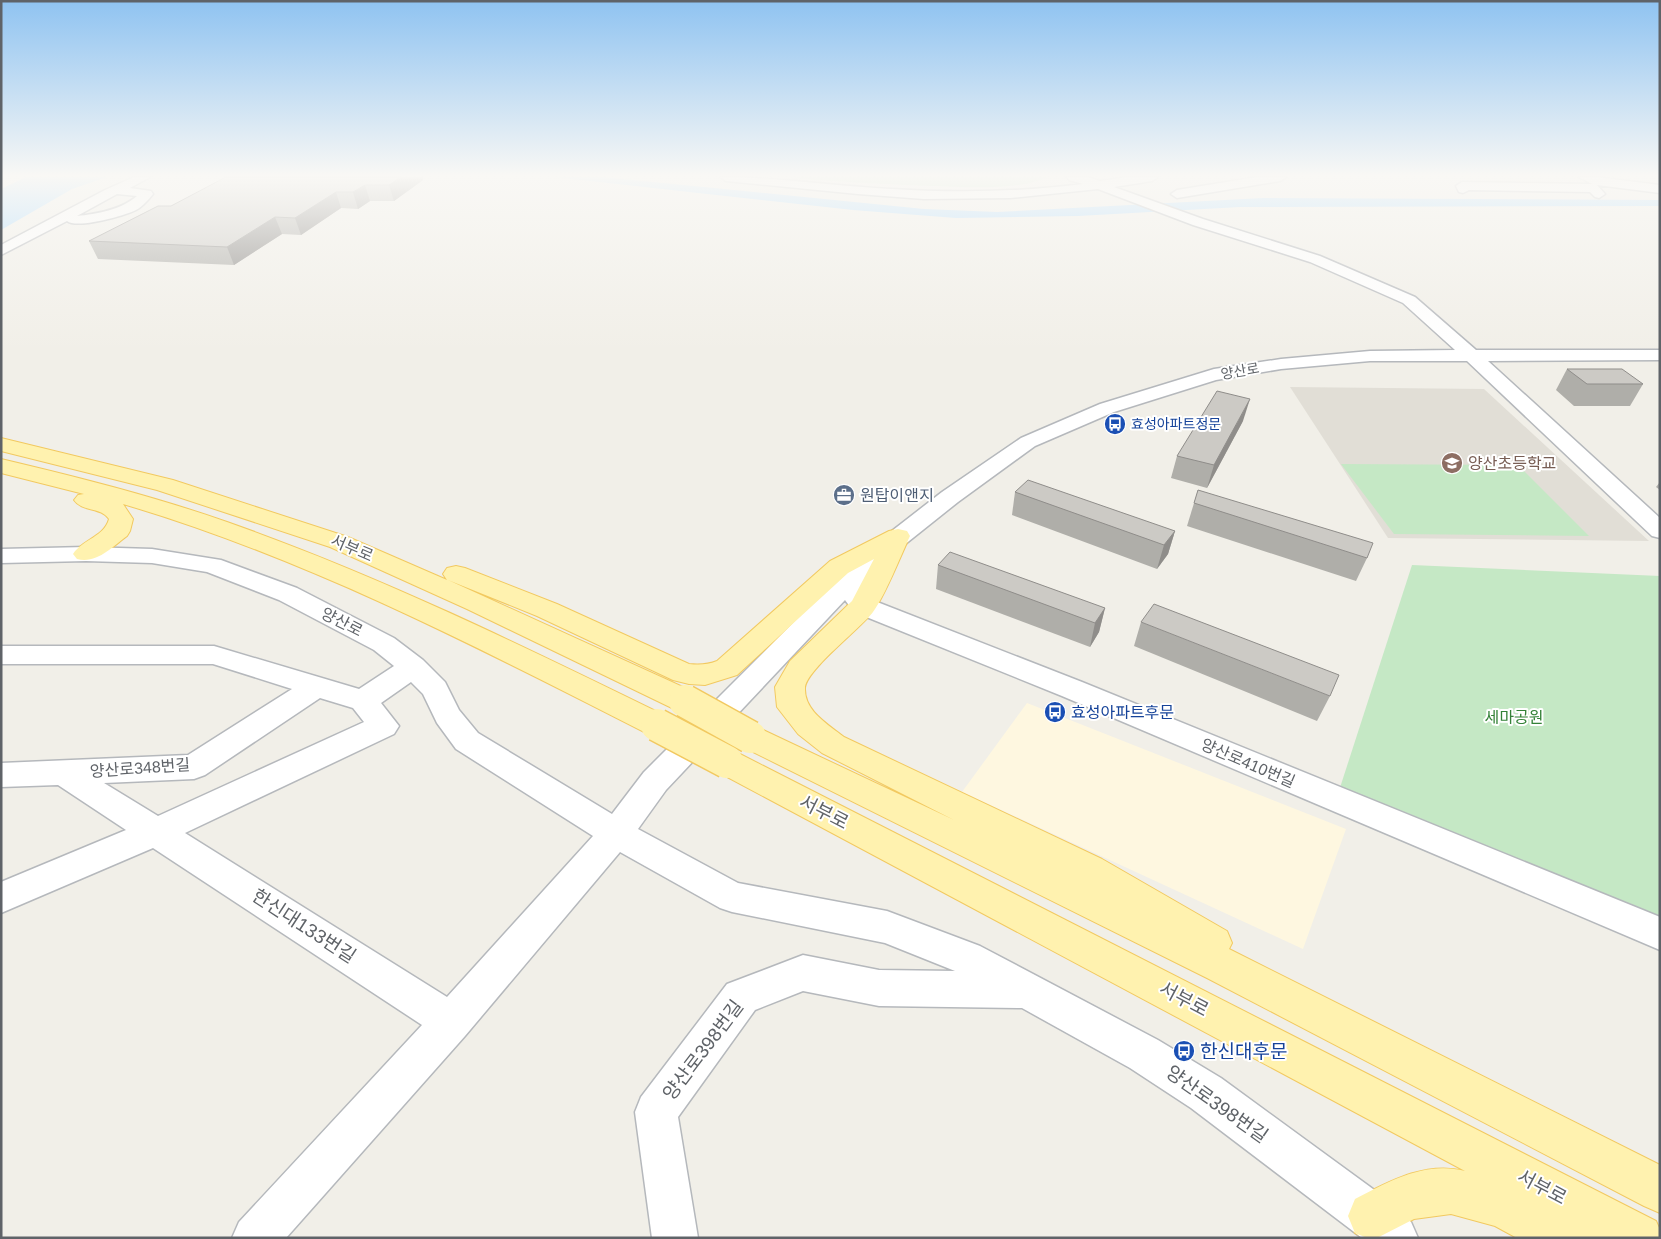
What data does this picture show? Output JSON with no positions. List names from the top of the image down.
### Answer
{
  "streets": {
    "main road": ["서부로"],
    "street": [
      "양산로",
      "양산로410번길",
      "양산로348번길",
      "한신대133번길",
      "양산로398번길"
    ]
  },
  "crossings": [
    ["양산로", "양산로410번길"],
    ["양산로", "양산로398번길"],
    ["양산로348번길", "한신대133번길"]
  ],
  "parks": ["세마공원"],
  "places": {
    "bus stop": ["효성아파트정문", "효성아파트후문", "한신대후문"],
    "school or university": ["양산초등학교"],
    "office": ["원탑이앤지"]
  }
}
